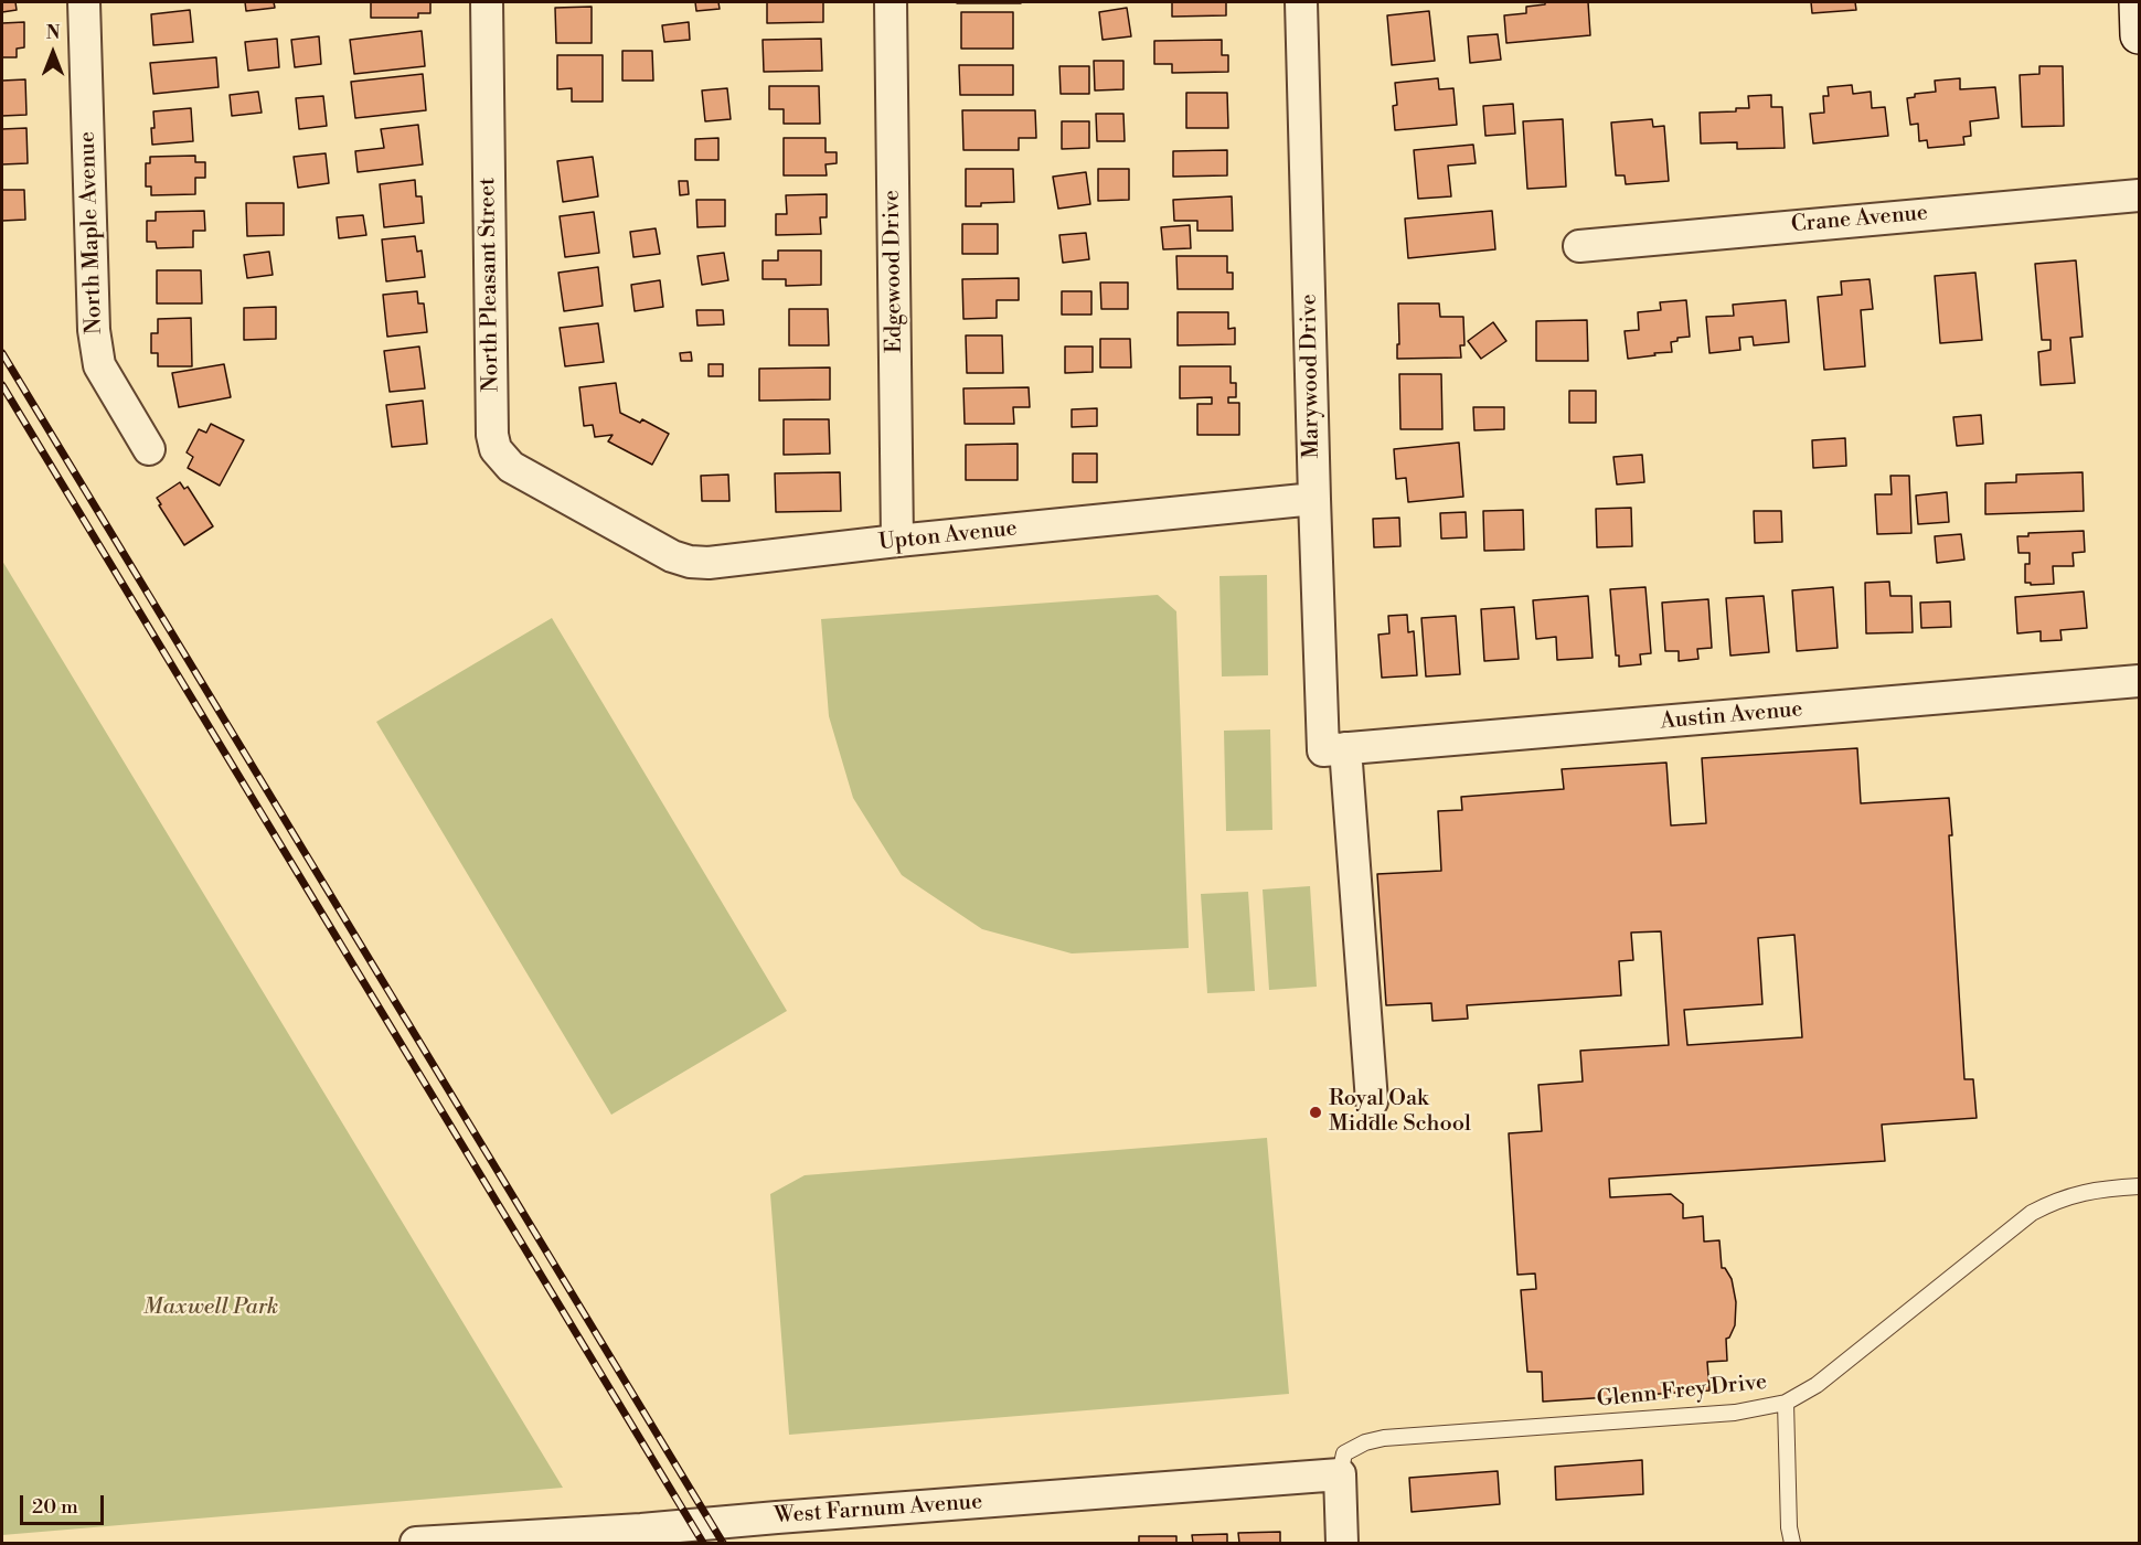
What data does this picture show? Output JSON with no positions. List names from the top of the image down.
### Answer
{
  "streets": {
    "street": [
      "Crane Avenue",
      "North Maple Avenue",
      "Edgewood Drive",
      "North Pleasant Street",
      "Marywood Drive",
      "Upton Avenue",
      "Austin Avenue",
      "West Farnum Avenue"
    ],
    "lane": ["Glenn Frey Drive"]
  },
  "crossings": [
    ["Edgewood Drive", "Upton Avenue"],
    ["North Pleasant Street", "Upton Avenue"],
    ["Marywood Drive", "Upton Avenue"],
    ["Marywood Drive", "Austin Avenue"],
    ["Glenn Frey Drive", "West Farnum Avenue"]
  ],
  "parks": ["Maxwell Park"],
  "places": ["Royal Oak Middle School"],
  "scale_bar": "20 m",
  "north": "top"
}
